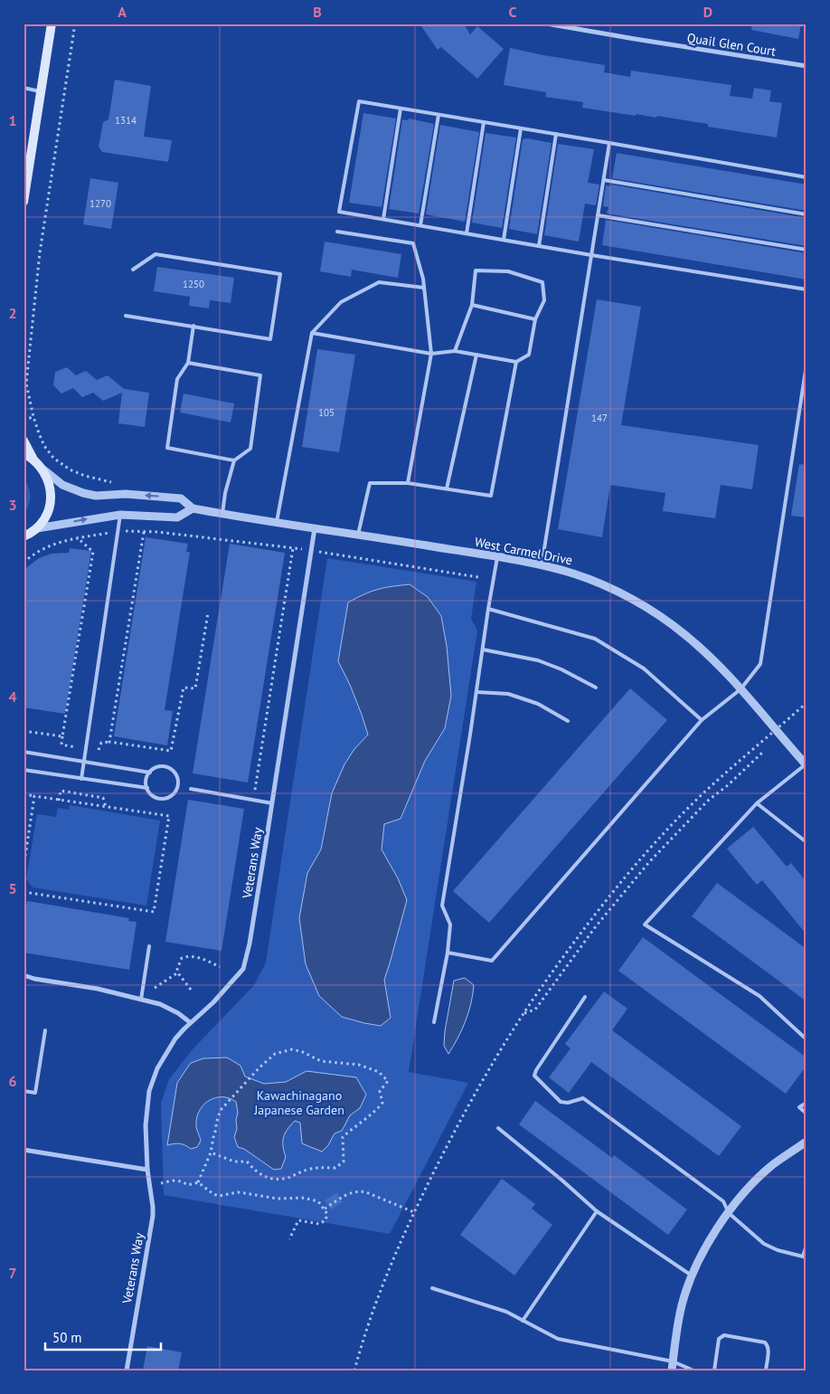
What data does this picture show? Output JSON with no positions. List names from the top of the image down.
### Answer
{
  "streets": {
    "street": ["Quail Glen Court", "West Carmel Drive", "Veterans Way"]
  },
  "crossings": [
    ["West Carmel Drive", "Veterans Way"]
  ],
  "parks": ["Kawachinagano Japanese Garden"],
  "house_numbers": [
    "1314",
    "1270",
    "1250",
    "105",
    "147"
  ],
  "scale_bar": "50 m",
  "grid": {
    "columns": [
      "A",
      "B",
      "C",
      "D"
    ],
    "rows": [
      "1",
      "2",
      "3",
      "4",
      "5",
      "6",
      "7"
    ]
  }
}
